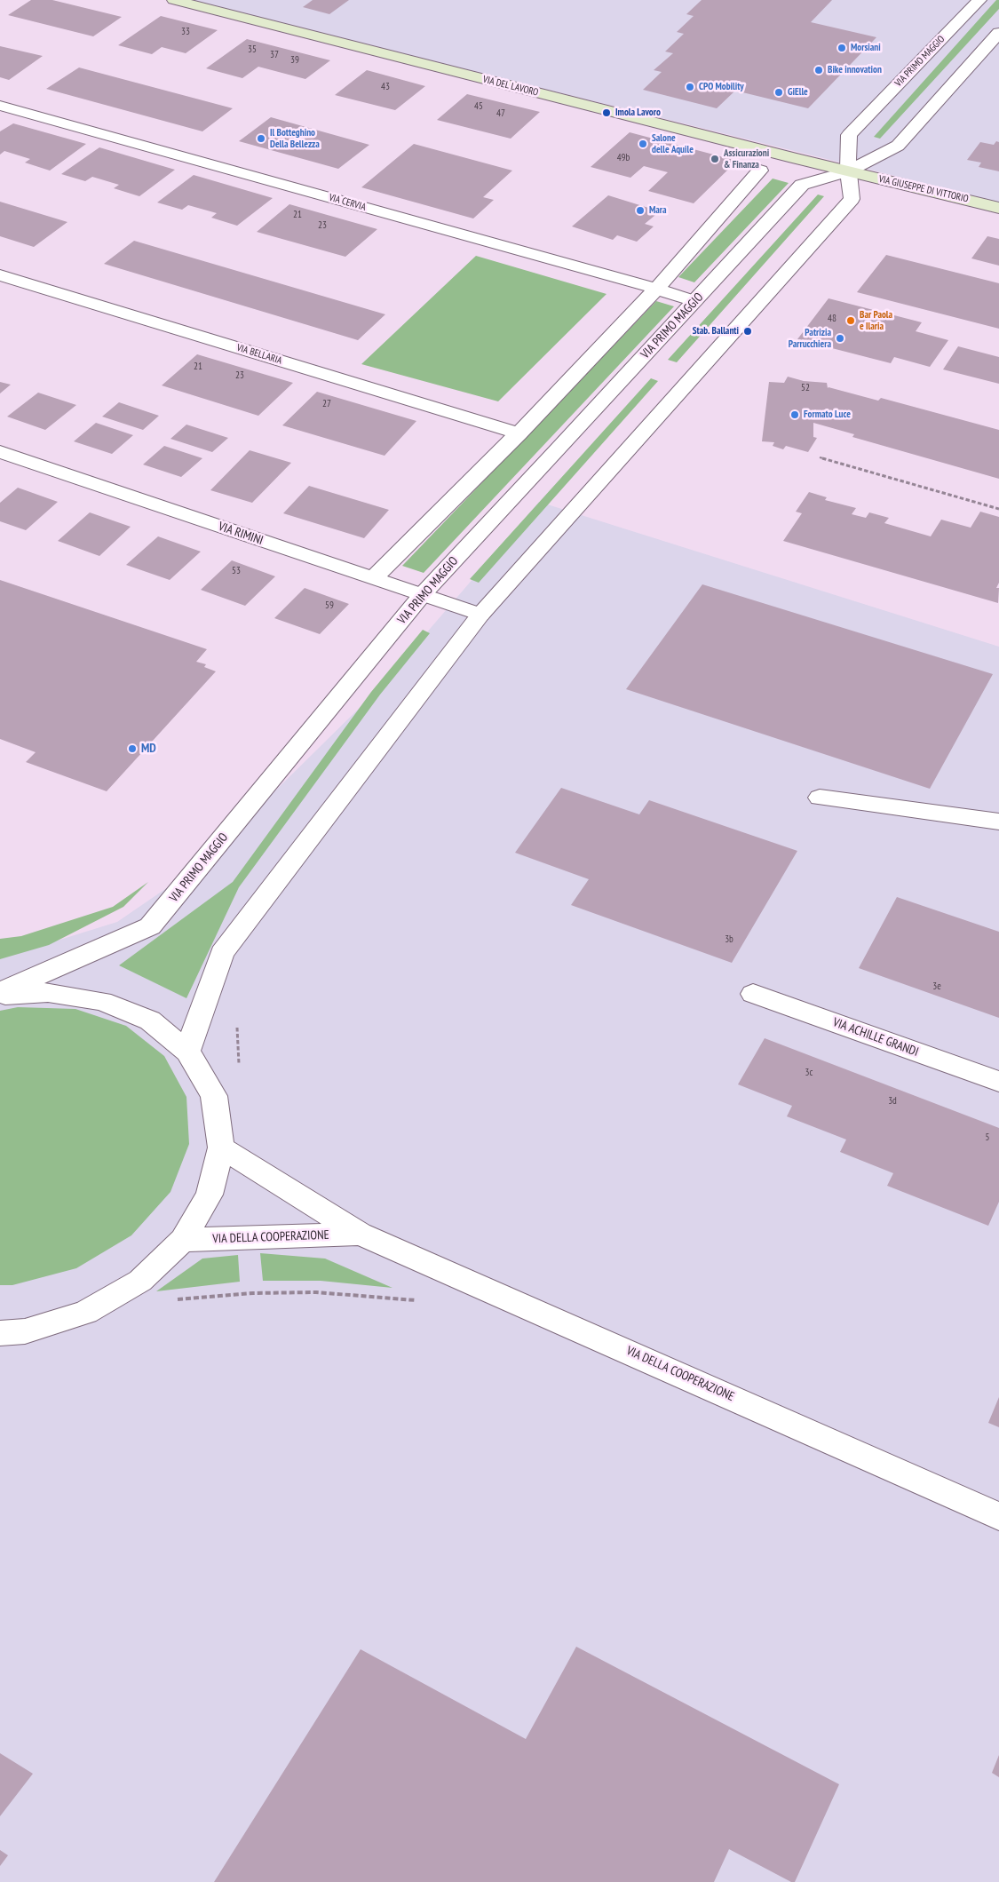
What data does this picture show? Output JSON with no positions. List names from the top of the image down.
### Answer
{
  "streets": {
    "main road": ["VIA DEL LAVORO", "VIA GIUSEPPE DI VITTORIO"],
    "street": [
      "VIA PRIMO MAGGIO",
      "VIA CERVIA",
      "VIA BELLARIA",
      "VIA RIMINI",
      "VIA ACHILLE GRANDI",
      "VIA DELLA COOPERAZIONE"
    ]
  },
  "crossings": [
    ["VIA PRIMO MAGGIO", "VIA DEL LAVORO"],
    ["VIA PRIMO MAGGIO", "VIA GIUSEPPE DI VITTORIO"],
    ["VIA PRIMO MAGGIO", "VIA CERVIA"],
    ["VIA PRIMO MAGGIO", "VIA RIMINI"],
    ["VIA DEL LAVORO", "VIA GIUSEPPE DI VITTORIO"]
  ],
  "places": [
    "Morsiani",
    "Bike innovation",
    "CPO Mobility",
    "GiElle",
    "Imola Lavoro",
    "Il Botteghino Della Bellezza",
    "Salone delle Aquile",
    "Assicurazioni & Finanza",
    "Mara",
    "Bar Paola e Ilaria",
    "Stab. Ballanti",
    "Patrizia Parrucchiera",
    "Formato Luce",
    "MD"
  ],
  "house_numbers": [
    "33",
    "35",
    "37",
    "39",
    "43",
    "45",
    "47",
    "49b",
    "21",
    "23",
    "48",
    "21",
    "23",
    "52",
    "27",
    "53",
    "59",
    "3b",
    "3e",
    "3c",
    "3d",
    "5"
  ]
}
